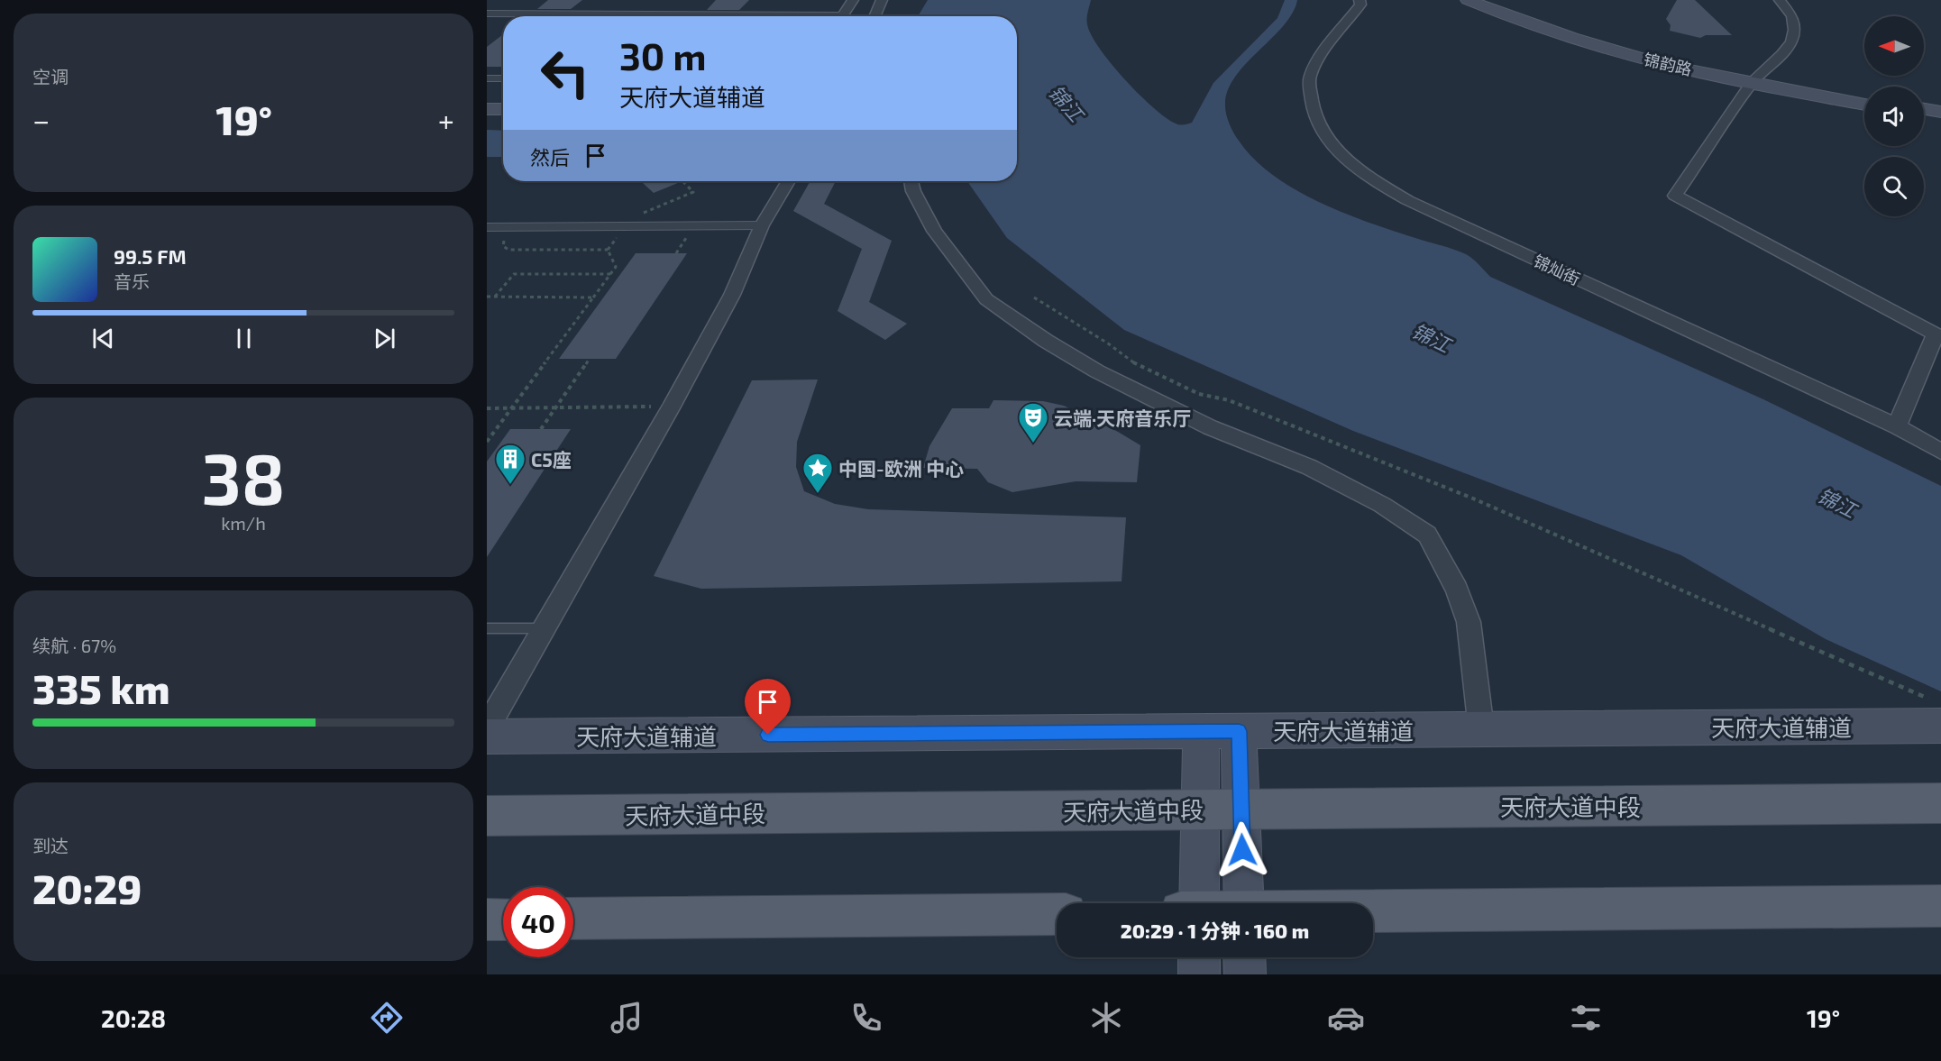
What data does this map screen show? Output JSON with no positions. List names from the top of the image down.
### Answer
{
  "streets": {
    "main road": ["天府大道中段"],
    "street": ["锦韵路", "锦灿街", "天府大道辅道"]
  },
  "water": ["锦江"],
  "places": {
    "theatre": ["云端·天府音乐厅"],
    "building": ["C5座"],
    "place": ["中国-欧洲 中心"]
  },
  "north": "left",
  "page": {
    "tile": [
      "空调",
      ["38", "km/h"],
      ["续航 · 67%", "335 km"],
      ["到达", "20:29"]
    ],
    "turn": ["30 m", "天府大道辅道"],
    "heat": ["−", "19°", "+"],
    "then": "然后",
    "song": ["99.5 FM", "音乐"],
    "limit": "40",
    "trip": "20:29 · 1 分钟 · 160 m",
    "tabs": ["20:28", "19°"]
  }
}
